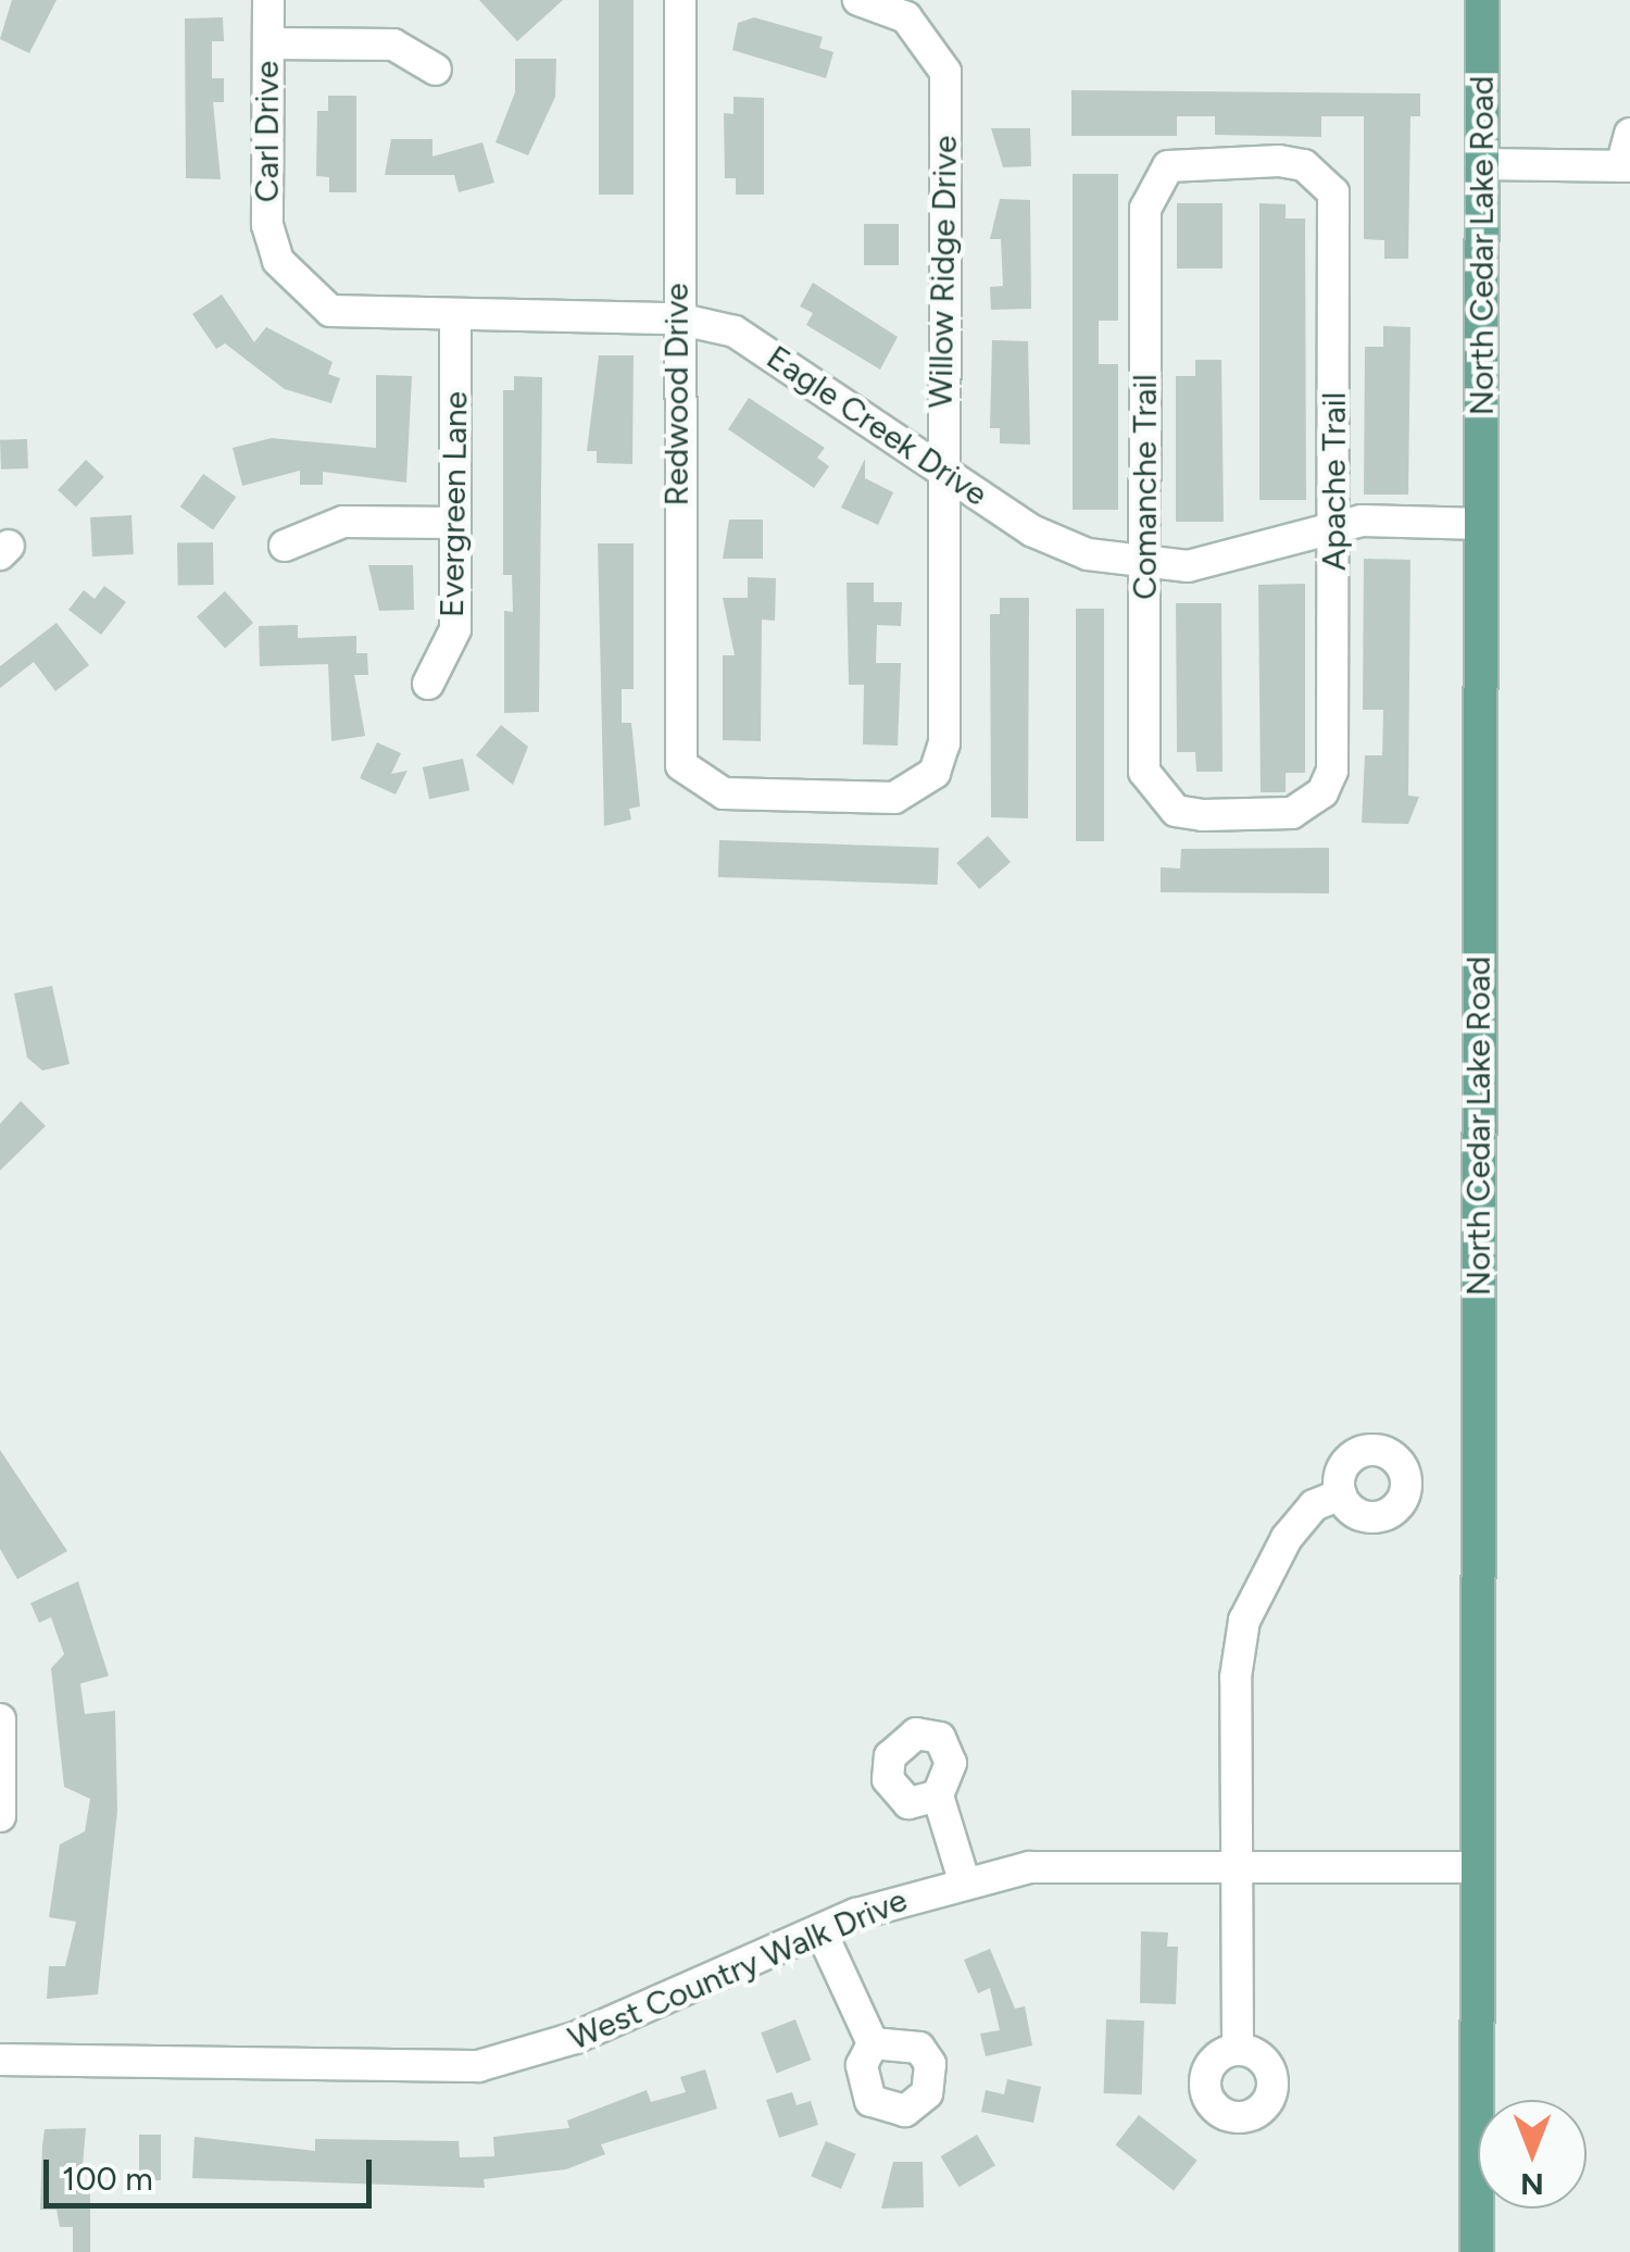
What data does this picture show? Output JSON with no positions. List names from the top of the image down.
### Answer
{
  "streets": {
    "main road": ["North Cedar Lake Road"],
    "street": [
      "Carl Drive",
      "Willow Ridge Drive",
      "Redwood Drive",
      "Eagle Creek Drive",
      "Apache Trail",
      "Comanche Trail",
      "Evergreen Lane",
      "West Country Walk Drive"
    ]
  },
  "crossings": [
    ["Carl Drive", "Eagle Creek Drive"],
    ["North Cedar Lake Road", "Eagle Creek Drive"],
    ["North Cedar Lake Road", "West Country Walk Drive"],
    ["Willow Ridge Drive", "Redwood Drive"],
    ["Willow Ridge Drive", "Eagle Creek Drive"],
    ["Redwood Drive", "Eagle Creek Drive"],
    ["Eagle Creek Drive", "Apache Trail"],
    ["Eagle Creek Drive", "Comanche Trail"],
    ["Eagle Creek Drive", "Evergreen Lane"],
    ["Apache Trail", "Comanche Trail"]
  ],
  "scale_bar": "100 m",
  "north": "bottom"
}
